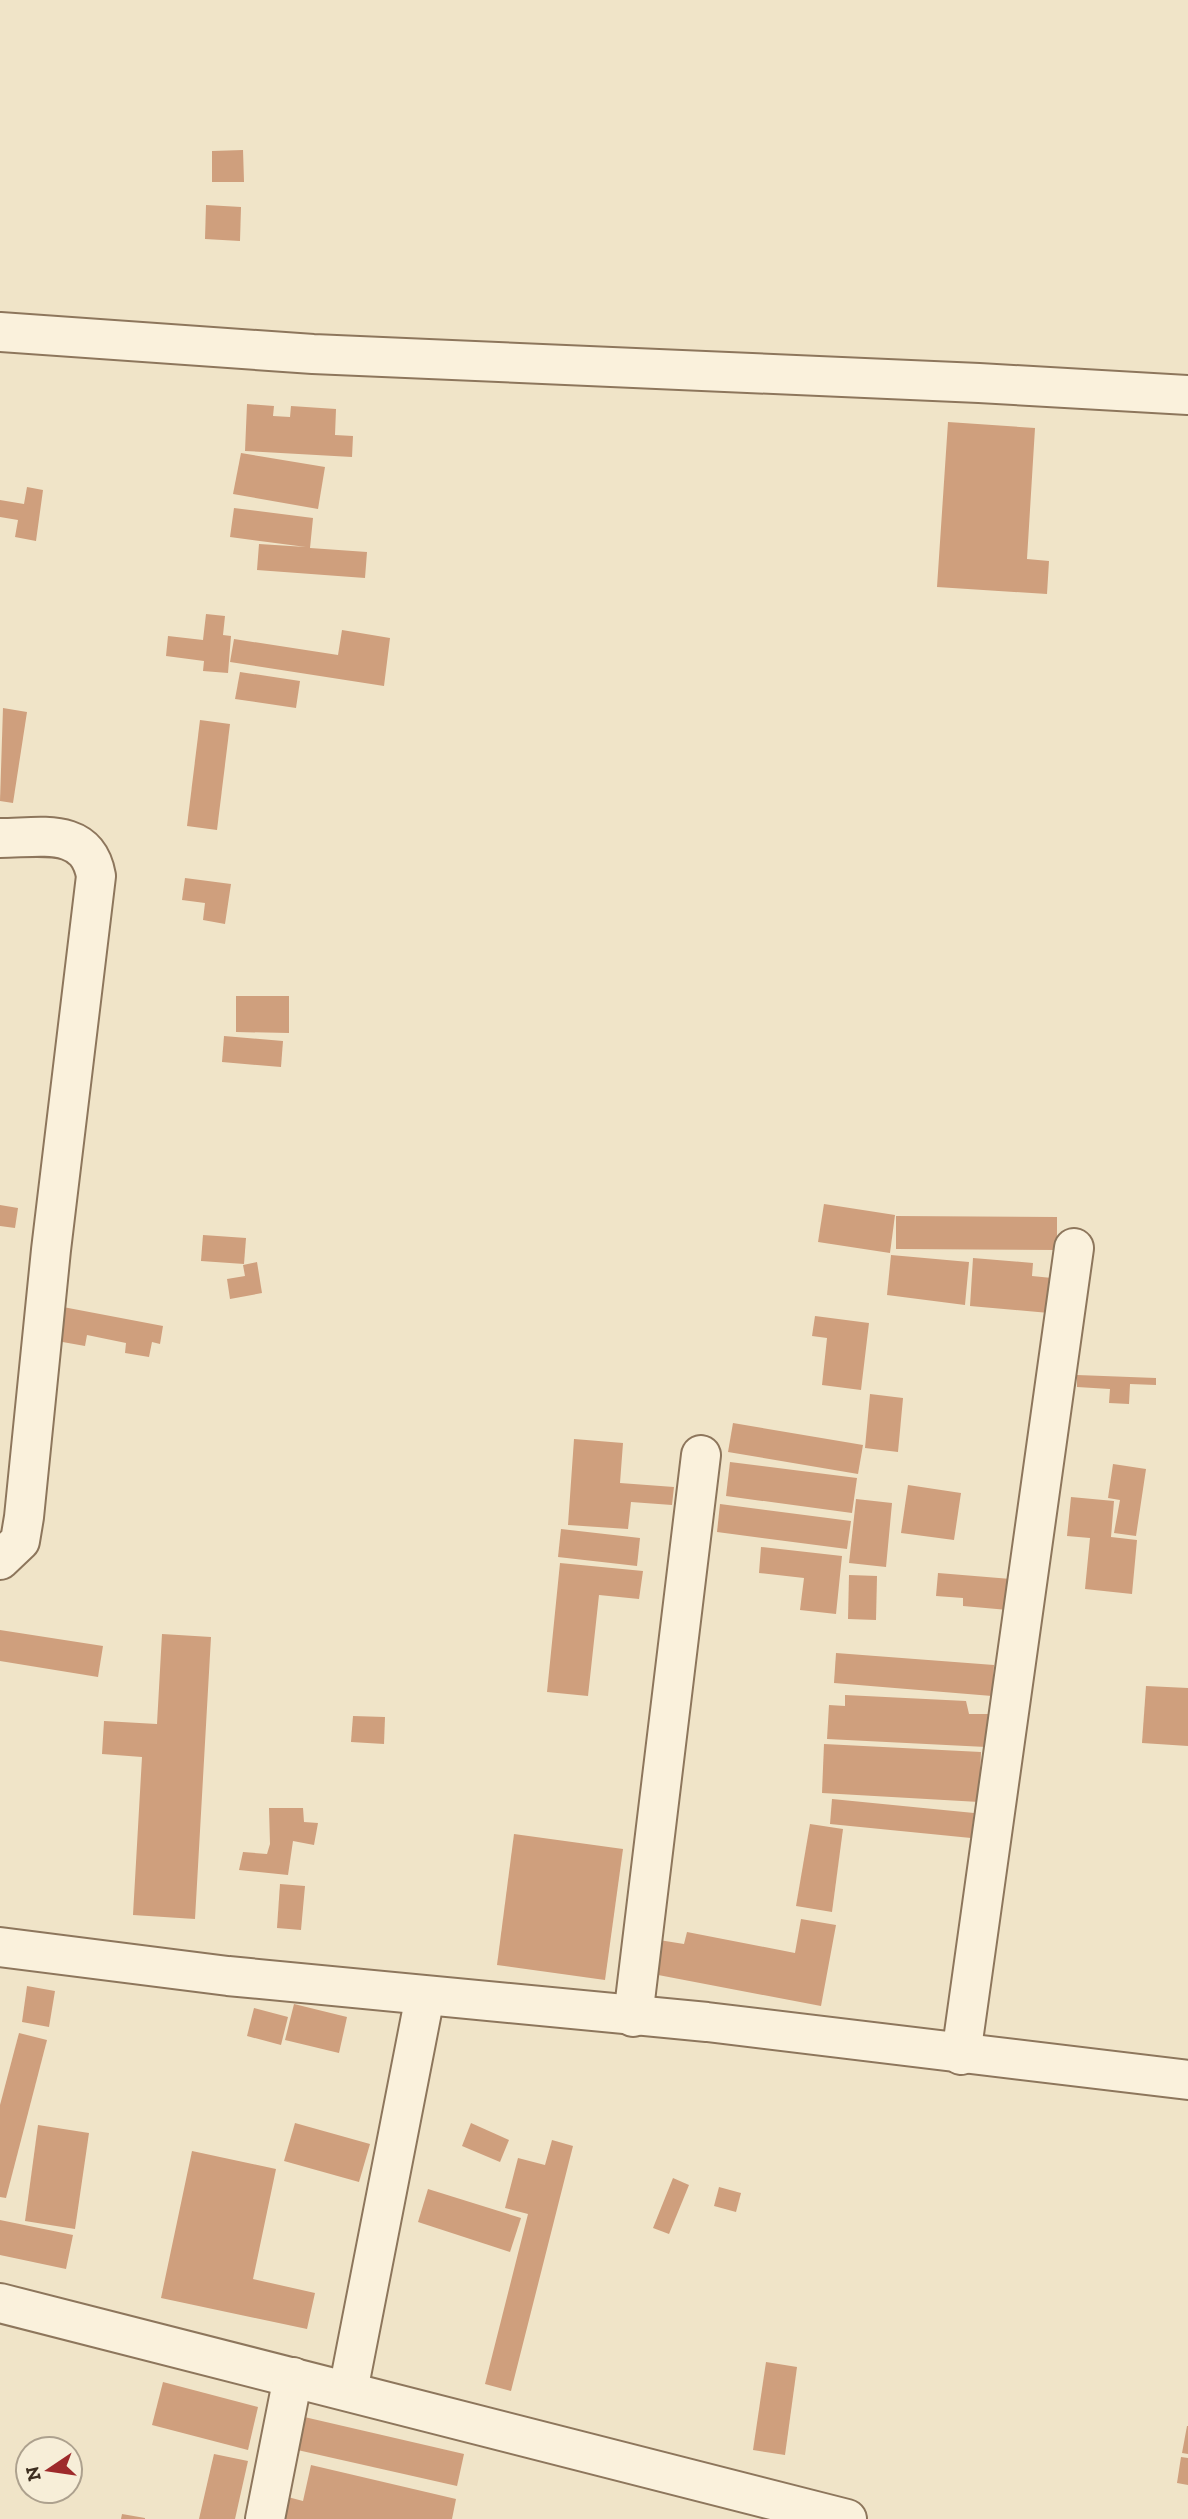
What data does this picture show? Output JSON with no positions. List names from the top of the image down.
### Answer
{
  "north": "left"
}
